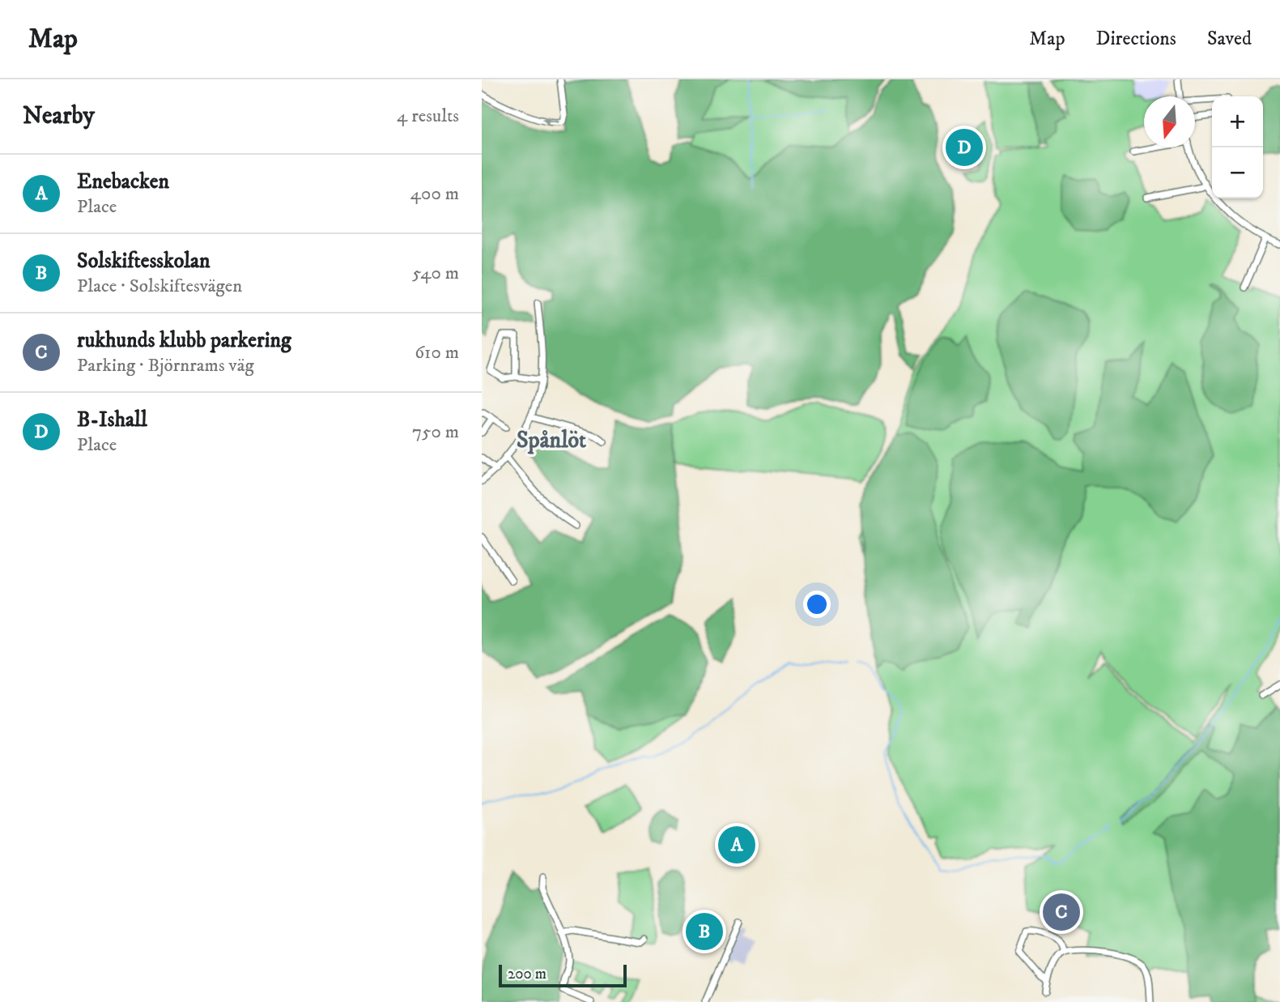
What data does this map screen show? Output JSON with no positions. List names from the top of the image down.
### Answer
{
  "districts": ["Spånlöt"],
  "scale_bar": "200 m",
  "north": "bottom",
  "page": {
    "header": "Map",
    "nav": ["Map", "Directions", "Saved"],
    "heading": ["Nearby", "4 results"],
    "map_buttons": ["+", "−"],
    "pins": [
      "D",
      "A",
      "C",
      "B"
    ],
    "list": [
      {
        "mark": "A",
        "name": "Enebacken",
        "note": "Place",
        "value": "400 m"
      },
      {
        "mark": "B",
        "name": "Solskiftesskolan",
        "note": "Place · Solskiftesvägen",
        "value": "540 m"
      },
      {
        "mark": "C",
        "name": "rukhunds klubb parkering",
        "note": "Parking · Björnrams väg",
        "value": "610 m"
      },
      {
        "mark": "D",
        "name": "B-Ishall",
        "note": "Place",
        "value": "750 m"
      }
    ],
    "scale": "200 m"
  }
}
